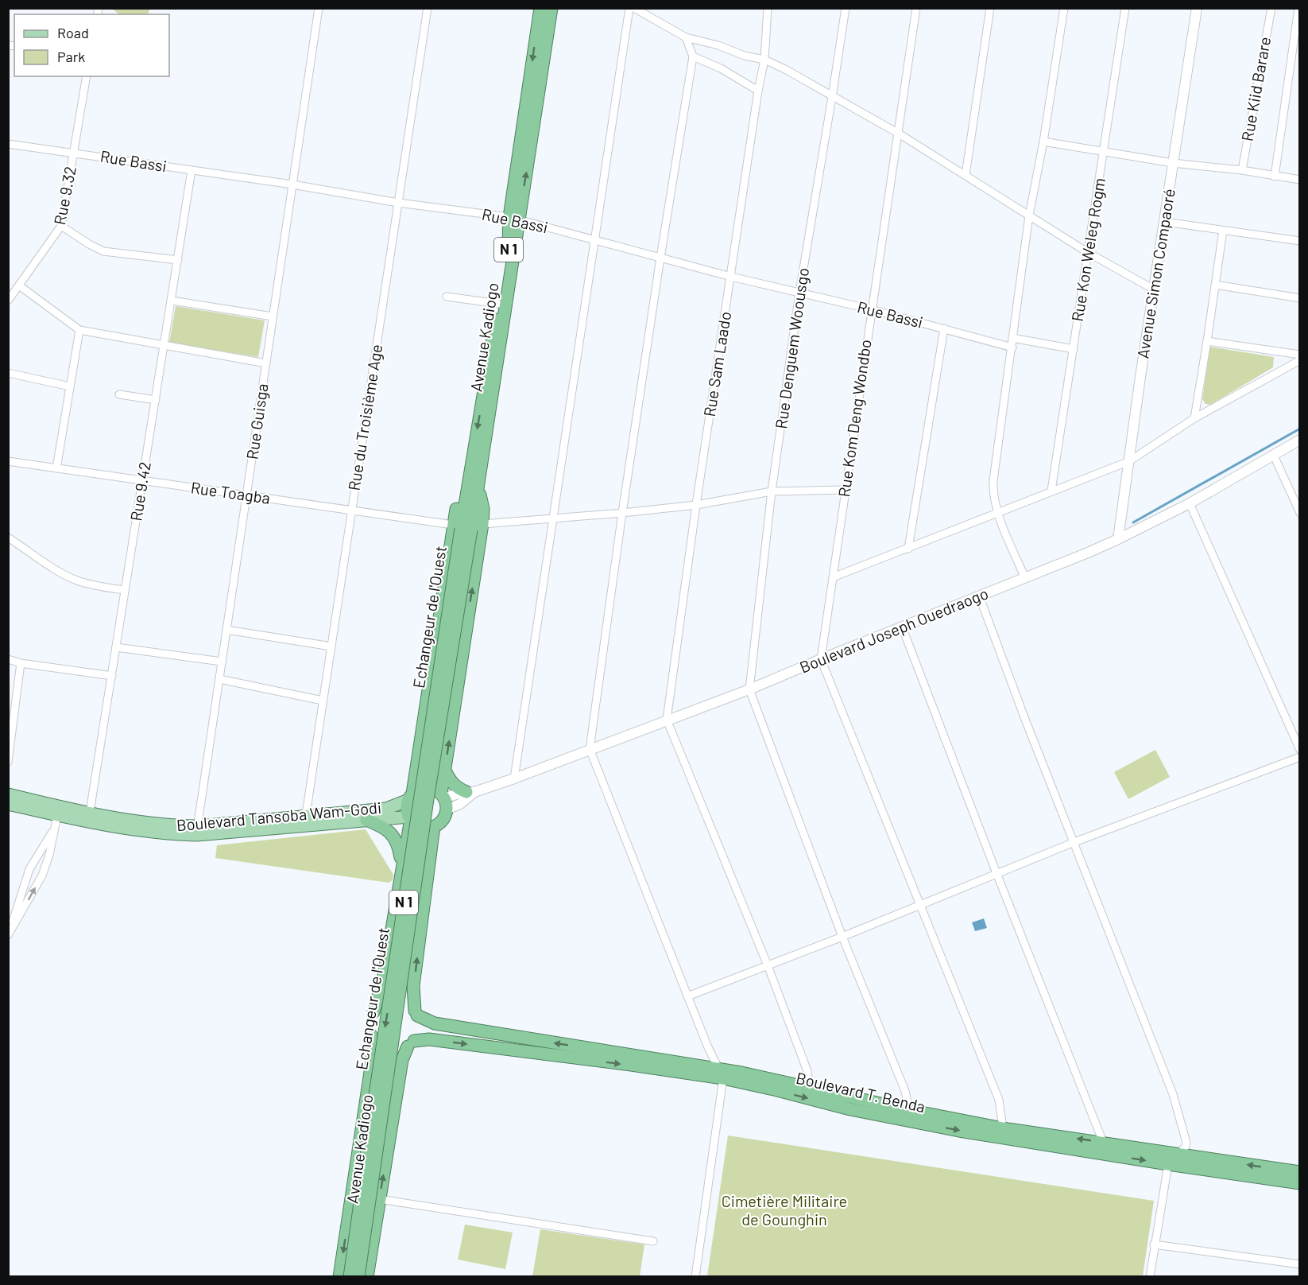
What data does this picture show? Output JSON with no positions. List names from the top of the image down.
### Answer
{
  "streets": {
    "highway": [
      "N 1",
      "Avenue Kadiogo",
      "Echangeur de l'Ouest",
      "Boulevard T. Benda"
    ],
    "main road": ["Boulevard Tansoba Wam-Godi"],
    "street": [
      "Rue Kiid Barare",
      "Rue Bassi",
      "Rue 9.32",
      "Rue Kon Weleg Rogm",
      "Avenue Simon Compaoré",
      "Rue Denguem Woousgo",
      "Rue Sam Laado",
      "Rue du Troisième Age",
      "Rue Kom Deng Wondbo",
      "Rue Guisga",
      "Rue 9.42",
      "Rue Toagba",
      "Boulevard Joseph Ouedraogo"
    ]
  },
  "crossings": [
    ["Rue Bassi", "Rue 9.32"],
    ["Rue Bassi", "Avenue Kadiogo"],
    ["Rue Bassi", "Rue Denguem Woousgo"],
    ["Rue Bassi", "Rue Sam Laado"],
    ["Rue Bassi", "Rue du Troisième Age"],
    ["Rue Bassi", "Rue Kom Deng Wondbo"],
    ["Rue Bassi", "Rue Guisga"],
    ["Rue Bassi", "Rue 9.42"],
    ["N 1", "Avenue Kadiogo"],
    ["N 1", "Rue Toagba"],
    ["N 1", "Echangeur de l'Ouest"],
    ["N 1", "Boulevard Joseph Ouedraogo"],
    ["N 1", "Boulevard Tansoba Wam-Godi"],
    ["N 1", "Boulevard T. Benda"],
    ["Avenue Simon Compaoré", "Boulevard Joseph Ouedraogo"],
    ["Avenue Kadiogo", "Rue Toagba"],
    ["Avenue Kadiogo", "Echangeur de l'Ouest"],
    ["Rue Denguem Woousgo", "Rue Toagba"],
    ["Rue Denguem Woousgo", "Boulevard Joseph Ouedraogo"],
    ["Rue Sam Laado", "Rue Toagba"],
    ["Rue Sam Laado", "Boulevard Joseph Ouedraogo"],
    ["Rue du Troisième Age", "Rue Toagba"],
    ["Rue du Troisième Age", "Boulevard Tansoba Wam-Godi"],
    ["Rue Kom Deng Wondbo", "Rue Toagba"],
    ["Rue Kom Deng Wondbo", "Boulevard Joseph Ouedraogo"],
    ["Rue Guisga", "Rue Toagba"],
    ["Rue Guisga", "Boulevard Tansoba Wam-Godi"],
    ["Rue 9.42", "Rue Toagba"],
    ["Rue 9.42", "Boulevard Tansoba Wam-Godi"],
    ["Rue Toagba", "Echangeur de l'Ouest"],
    ["Boulevard Joseph Ouedraogo", "Boulevard Tansoba Wam-Godi"]
  ],
  "parks": ["Cimetière Militaire de Gounghin"],
  "legend": ["Road", "Park"]
}
